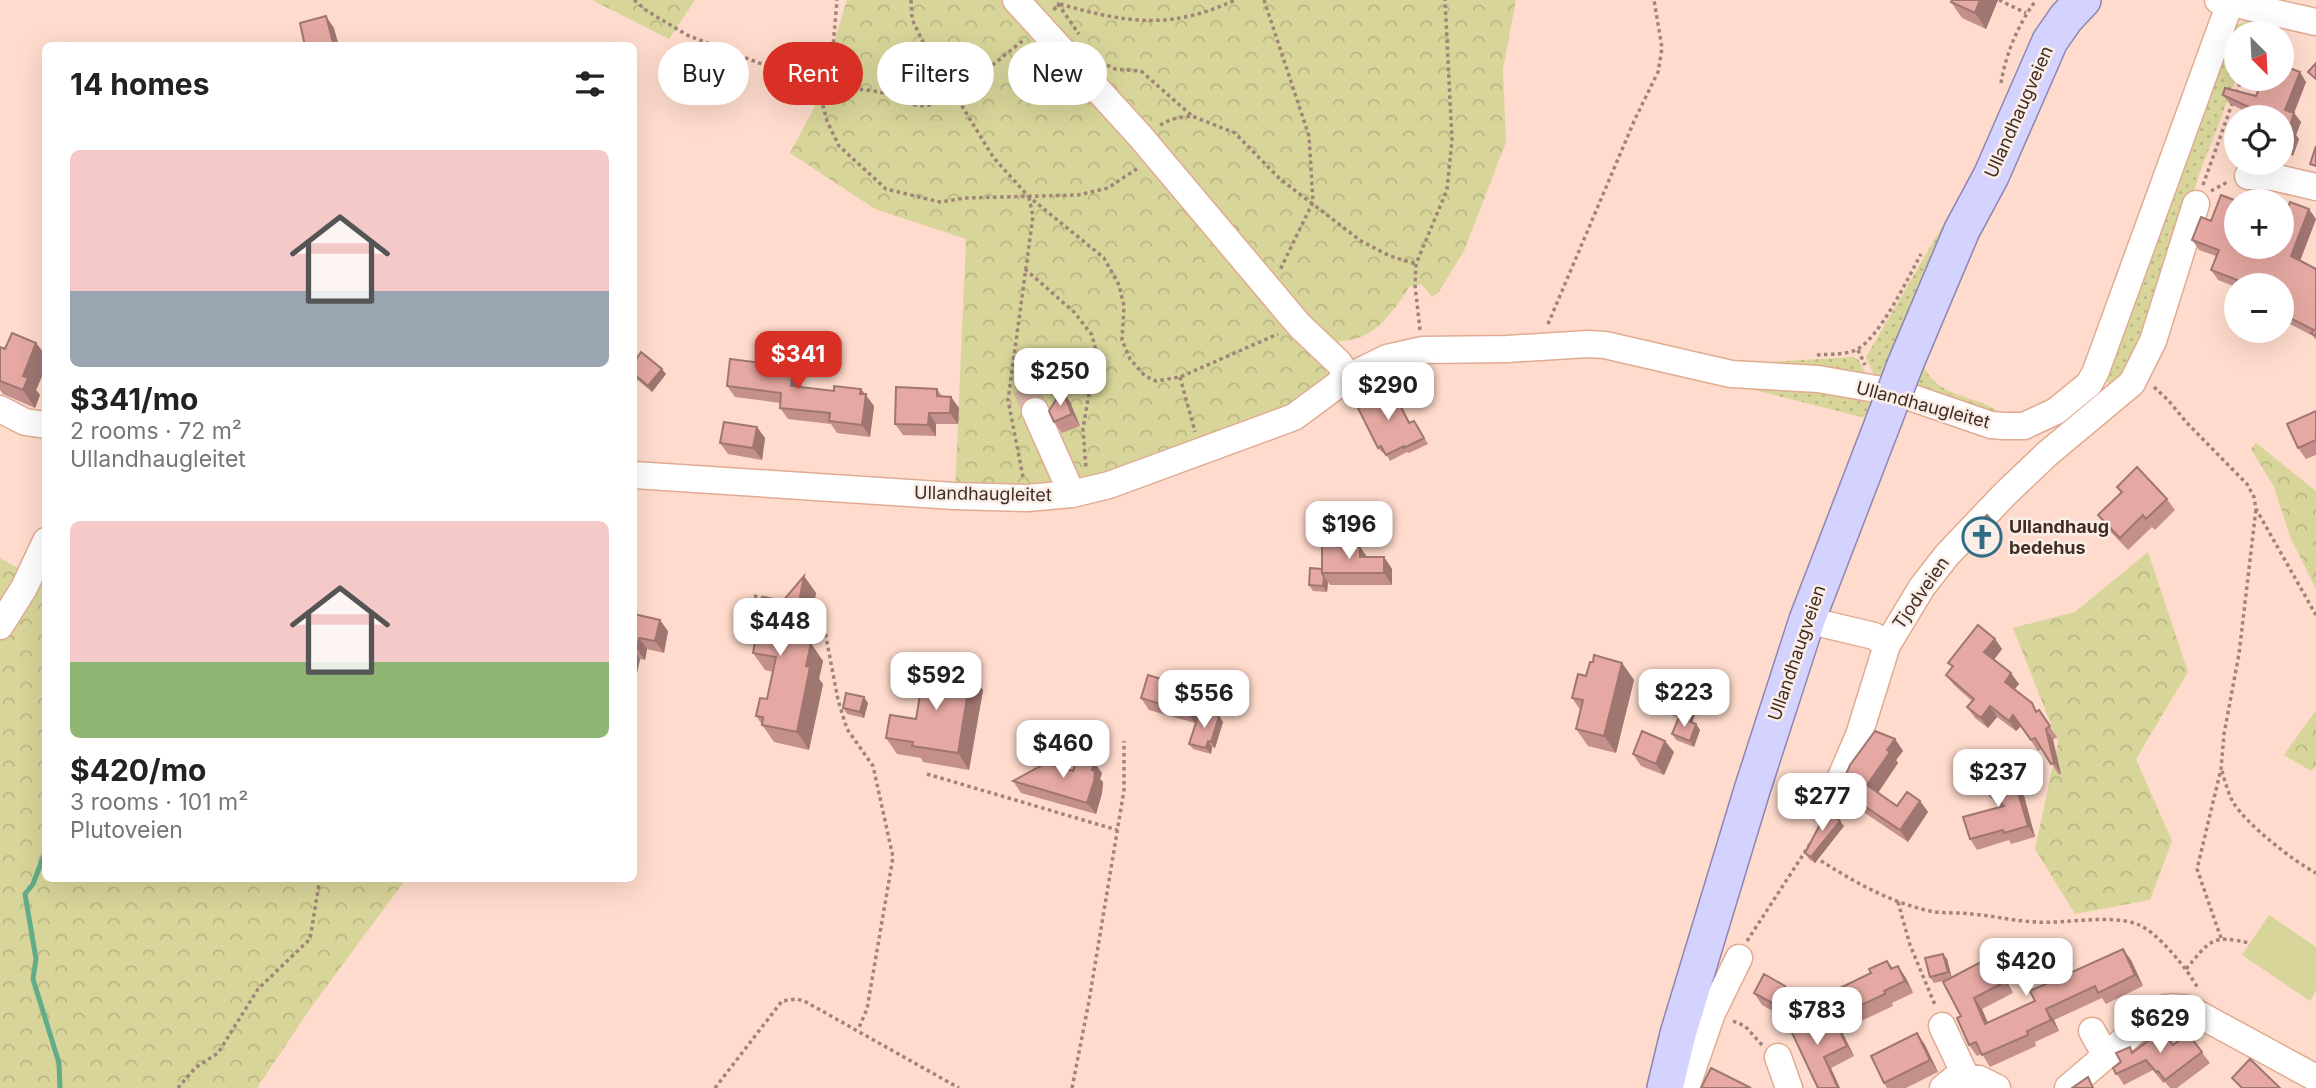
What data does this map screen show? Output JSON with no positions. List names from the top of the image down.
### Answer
{
  "streets": {
    "main road": ["Ullandhaugveien"],
    "street": ["Ullandhaugleitet", "Tjodveien"]
  },
  "crossings": [
    ["Ullandhaugveien", "Tjodveien"]
  ],
  "places": {
    "church": ["Ullandhaug bedehus"]
  },
  "north": "bottom right",
  "page": {
    "map_buttons": ["+", "−"],
    "chip": [
      "Buy",
      "Rent",
      "Filters",
      "New"
    ],
    "heading": "14 homes",
    "list": [
      {
        "name": "$341/mo",
        "note": "2 rooms · 72 m² · Ullandhaugleitet"
      },
      {
        "name": "$420/mo",
        "note": "3 rooms · 101 m² · Plutoveien"
      }
    ],
    "price": [
      "$341",
      "$250",
      "$290",
      "$196",
      "$448",
      "$592",
      "$223",
      "$556",
      "$460",
      "$237",
      "$277",
      "$420",
      "$783",
      "$629"
    ]
  }
}
